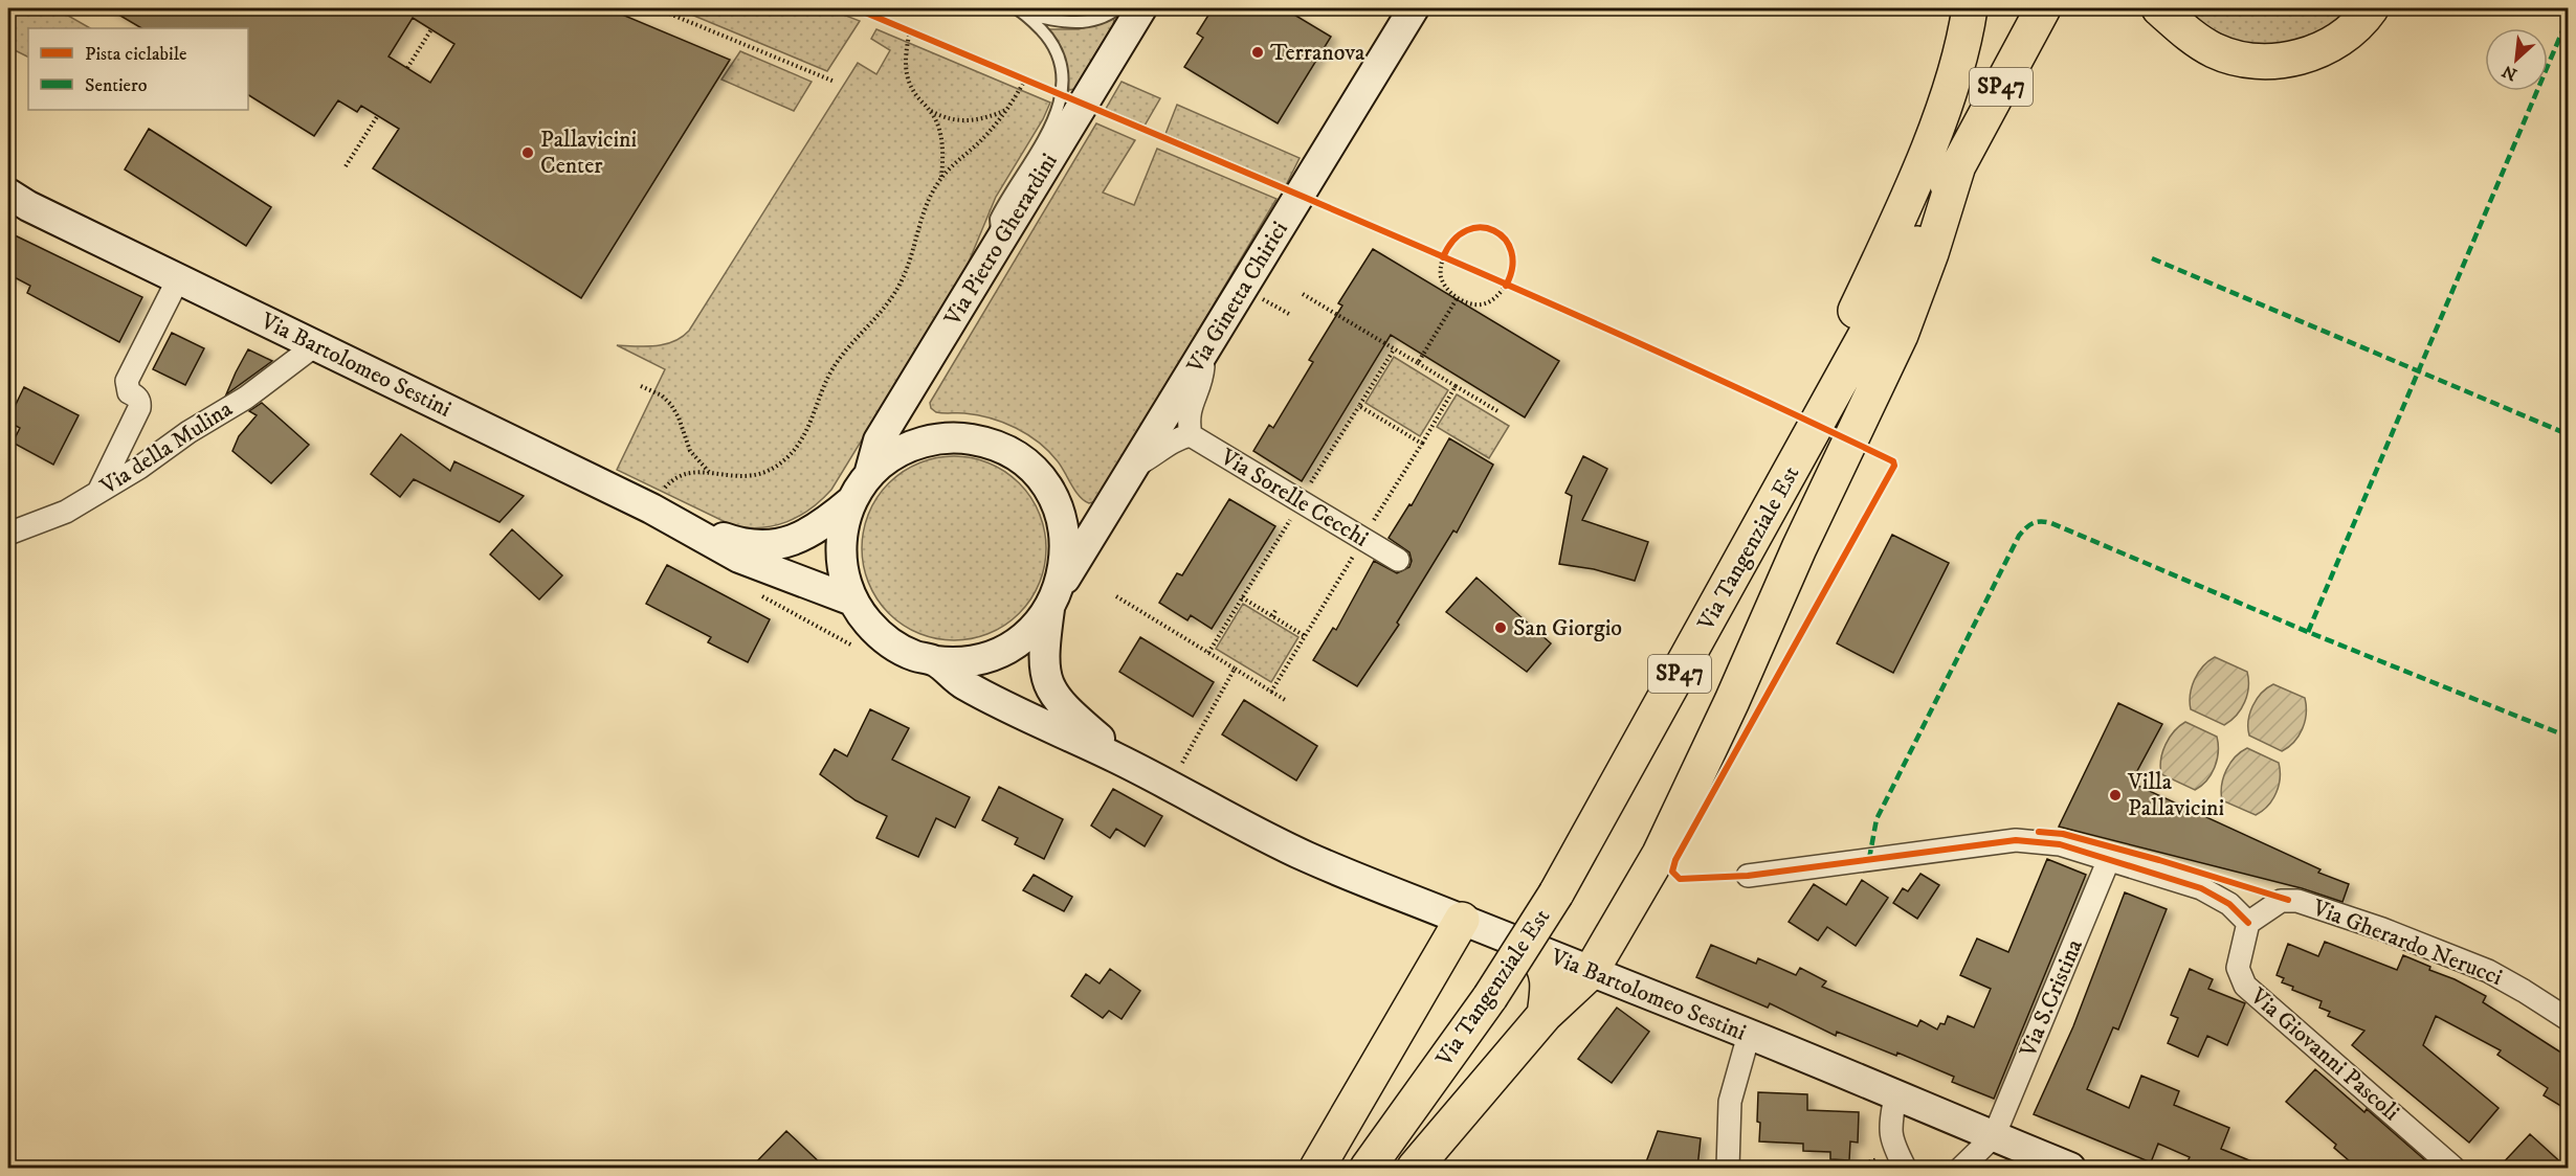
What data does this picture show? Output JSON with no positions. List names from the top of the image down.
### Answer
{
  "streets": {
    "main road": [
      "SP47",
      "Via Pietro Gherardini",
      "Via Ginetta Chirici",
      "Via Bartolomeo Sestini",
      "Via Tangenziale Est"
    ],
    "street": [
      "Via della Mulina",
      "Via Sorelle Cecchi",
      "Via Gherardo Nerucci",
      "Via S.Cristina",
      "Via Giovanni Pascoli"
    ]
  },
  "crossings": [
    ["Via Pietro Gherardini", "Via Ginetta Chirici"],
    ["Via Bartolomeo Sestini", "Via della Mulina"],
    ["Via Bartolomeo Sestini", "Via S.Cristina"],
    ["Via Gherardo Nerucci", "Via Giovanni Pascoli"]
  ],
  "places": [
    "Terranova",
    "Pallavicini Center",
    "San Giorgio",
    "Villa Pallavicini"
  ],
  "legend": ["Pista ciclabile", "Sentiero"],
  "north": "bottom left"
}
